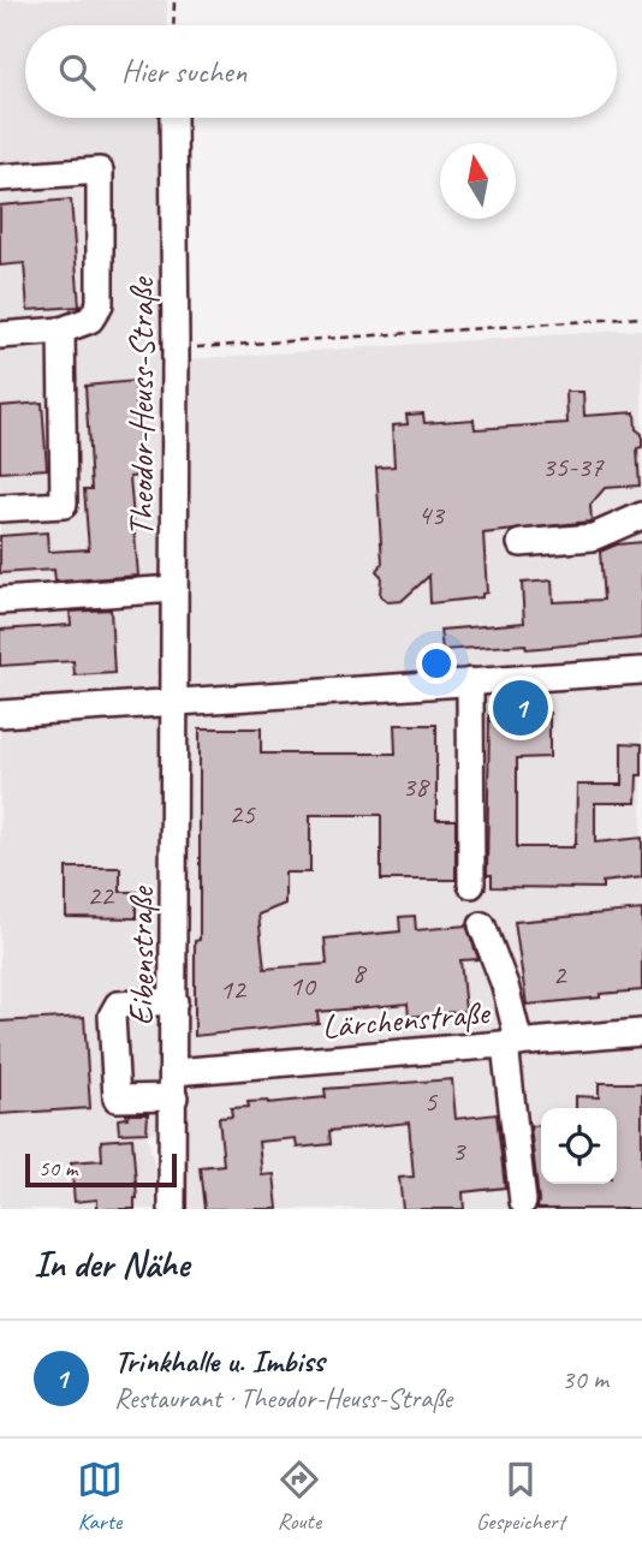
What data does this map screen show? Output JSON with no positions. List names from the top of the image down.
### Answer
{
  "streets": {
    "street": ["Theodor-Heuss-Straße", "Eibenstraße", "Lärchenstraße"]
  },
  "crossings": [
    ["Theodor-Heuss-Straße", "Eibenstraße"],
    ["Eibenstraße", "Lärchenstraße"]
  ],
  "house_numbers": [
    "35-37",
    "43",
    "38",
    "25",
    "22",
    "8",
    "2",
    "10",
    "12",
    "5",
    "3"
  ],
  "scale_bar": "50 m",
  "north": "top",
  "page": {
    "search": "Hier suchen",
    "pins": "1",
    "scale": "50 m",
    "heading": "In der Nähe",
    "list": [
      {
        "mark": "1",
        "name": "Trinkhalle u. Imbiss",
        "note": "Restaurant · Theodor-Heuss-Straße",
        "value": "30 m"
      }
    ],
    "nav": ["Karte", "Route", "Gespeichert"]
  }
}
